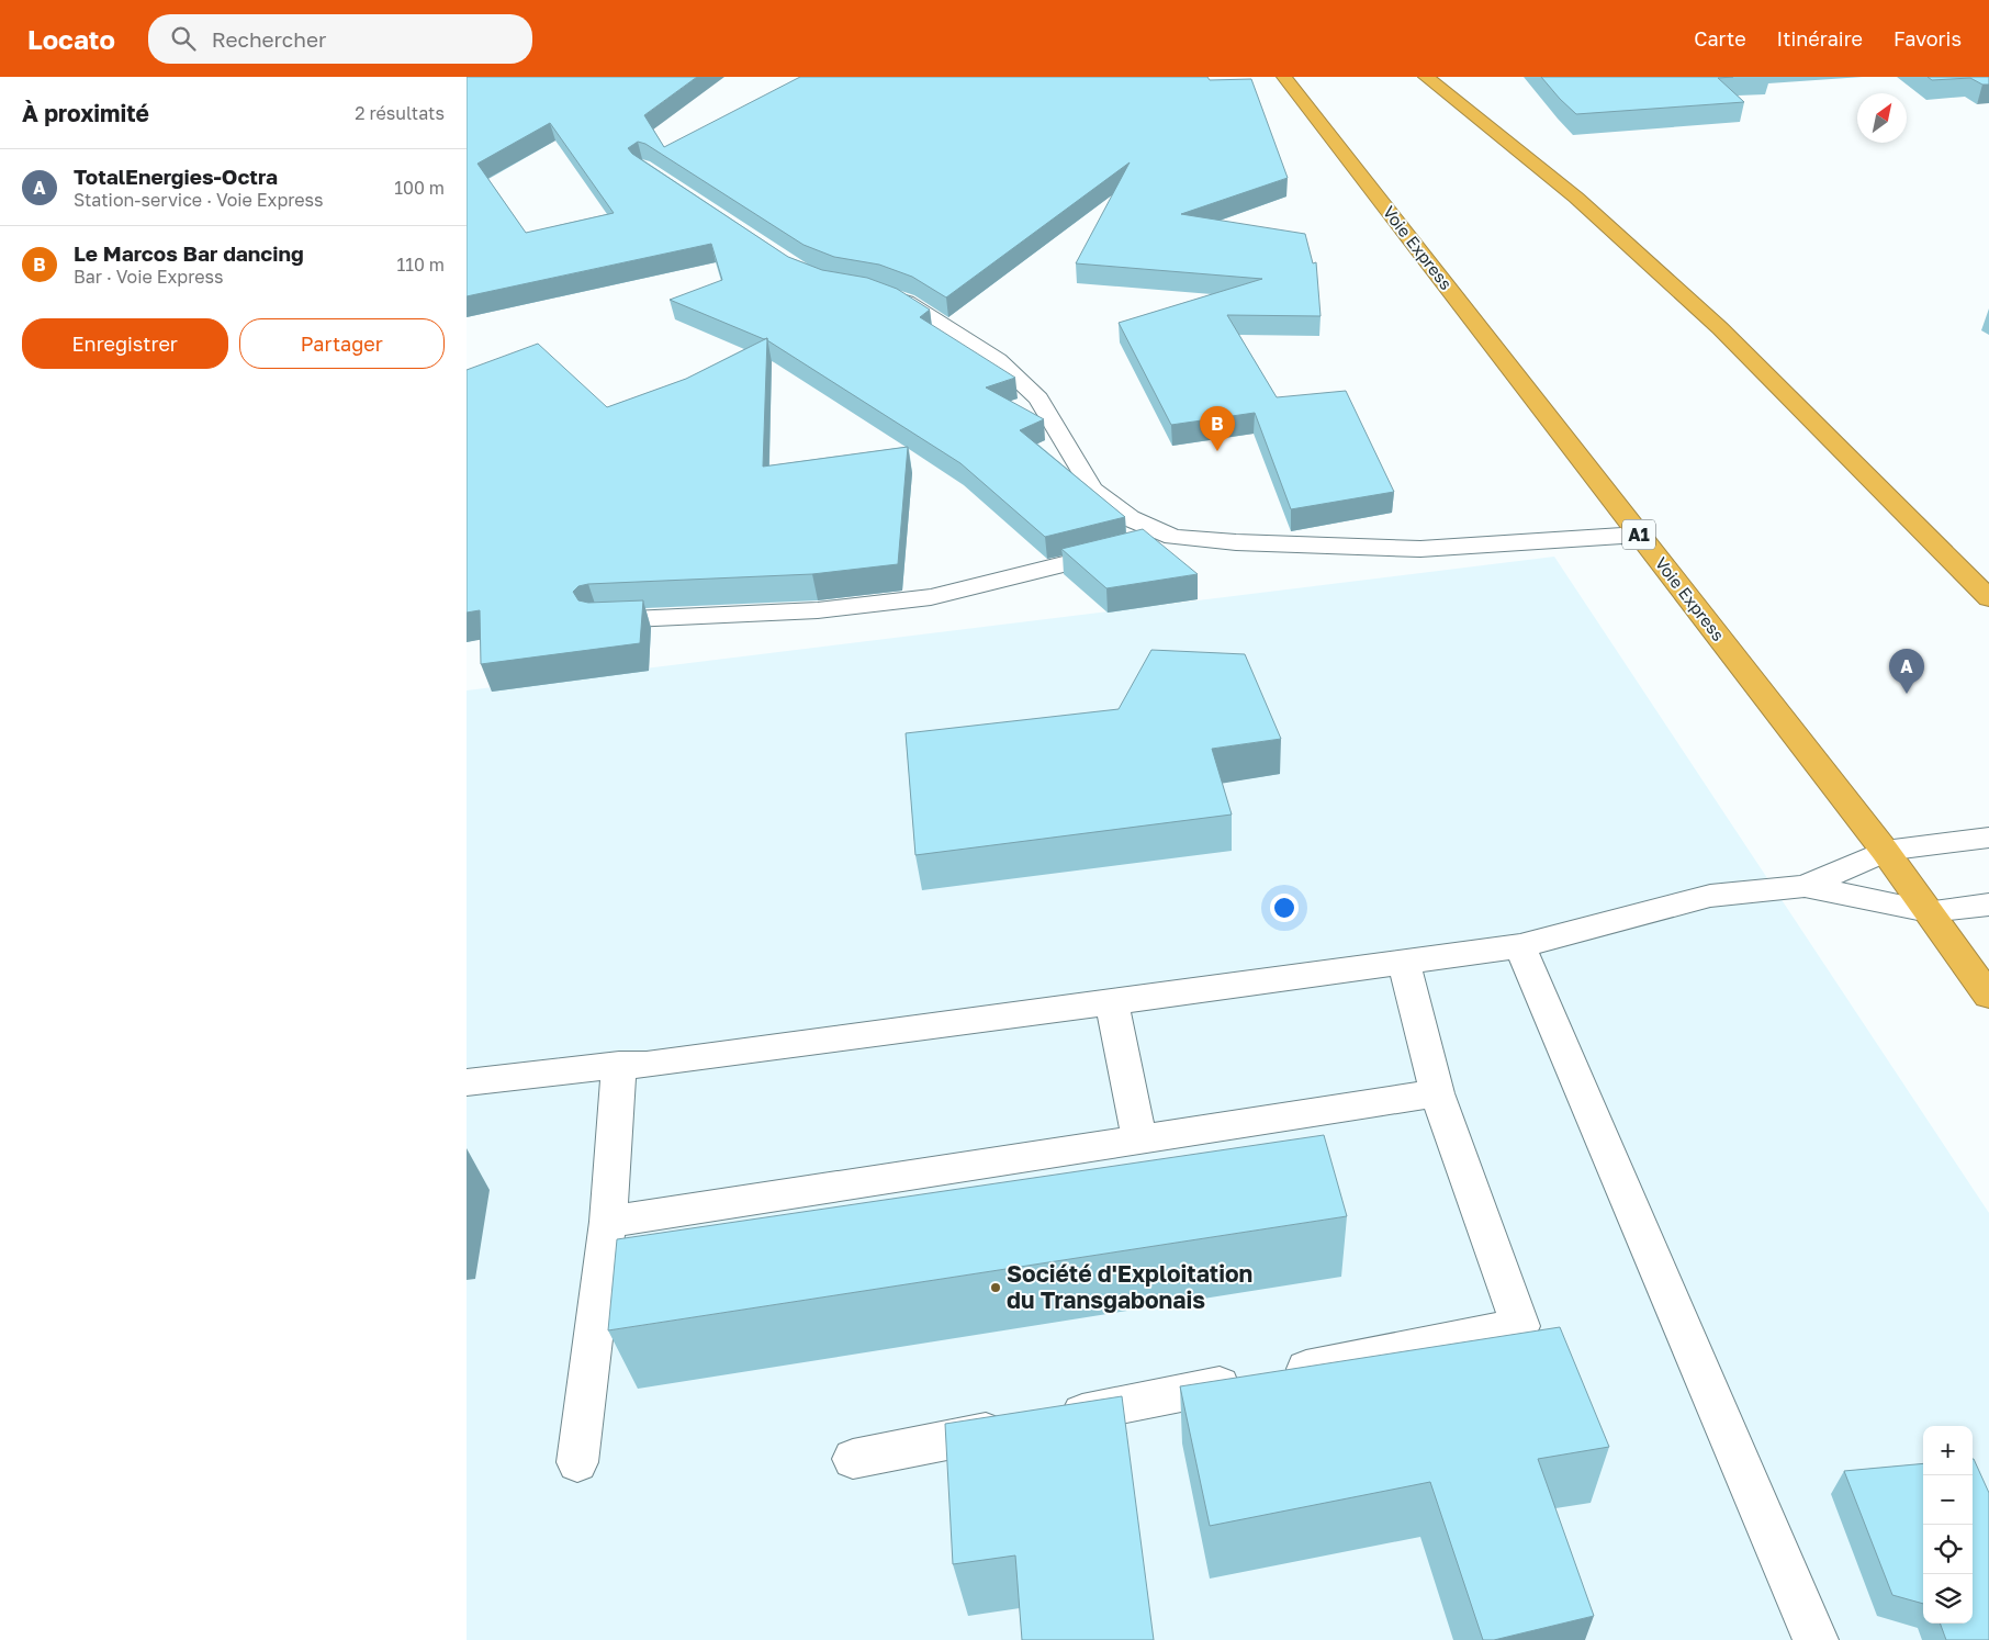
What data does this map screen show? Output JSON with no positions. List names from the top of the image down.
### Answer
{
  "streets": {
    "highway": ["Voie Express", "A1"]
  },
  "places": ["Société d'Exploitation du Transgabonais"],
  "north": "top right",
  "page": {
    "header": "Locato",
    "search": "Rechercher",
    "nav": ["Carte", "Itinéraire", "Favoris"],
    "heading": ["À proximité", "2 résultats"],
    "list": [
      {
        "mark": "A",
        "name": "TotalEnergies-Octra",
        "note": "Station-service · Voie Express",
        "value": "100 m"
      },
      {
        "mark": "B",
        "name": "Le Marcos Bar dancing",
        "note": "Bar · Voie Express",
        "value": "110 m"
      }
    ],
    "buttons": ["Enregistrer", "Partager"],
    "pins": ["B", "A"],
    "map_buttons": ["+", "−"]
  }
}
